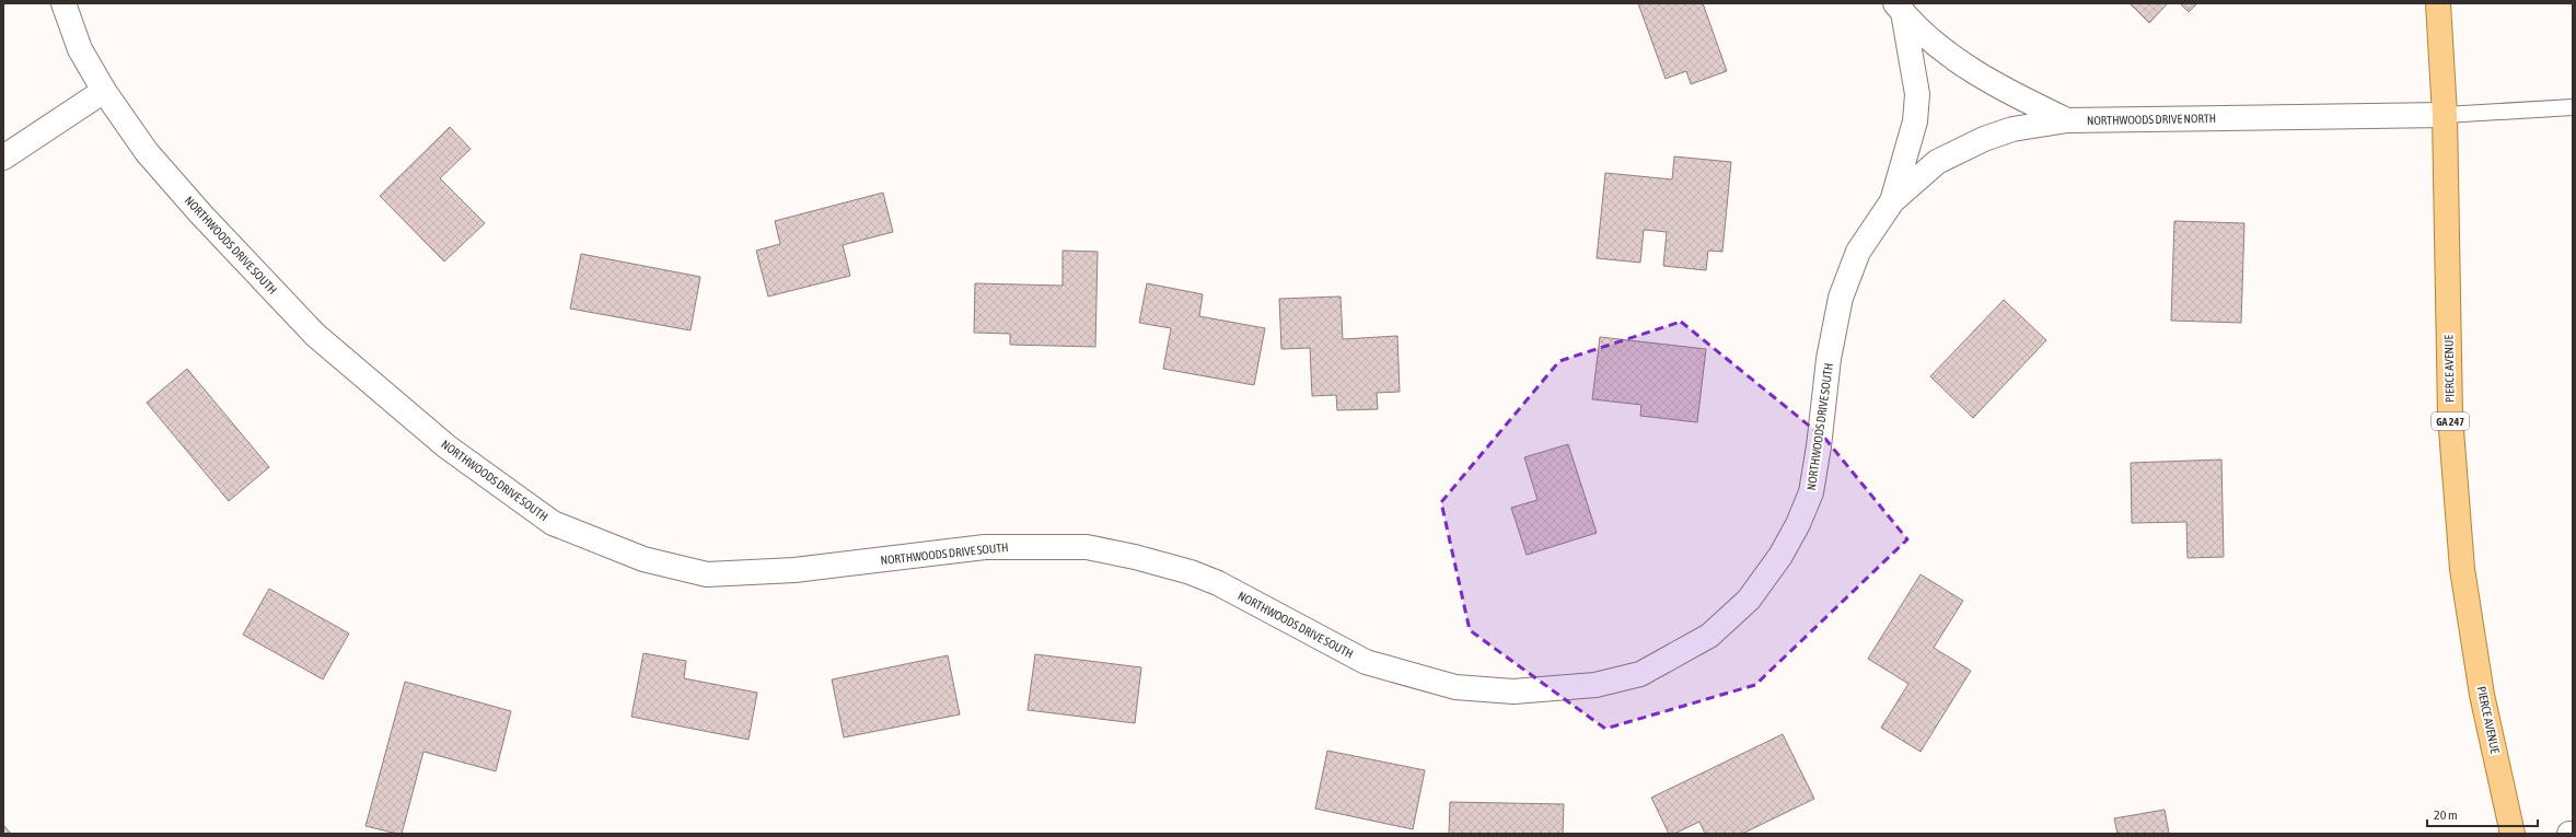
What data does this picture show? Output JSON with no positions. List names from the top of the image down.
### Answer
{
  "streets": {
    "main road": ["PIERCE AVENUE", "GA 247"],
    "street": ["NORTHWOODS DRIVE NORTH", "NORTHWOODS DRIVE SOUTH"]
  },
  "crossings": [
    ["NORTHWOODS DRIVE NORTH", "NORTHWOODS DRIVE SOUTH"],
    ["NORTHWOODS DRIVE NORTH", "PIERCE AVENUE"]
  ],
  "scale_bar": "20 m"
}
